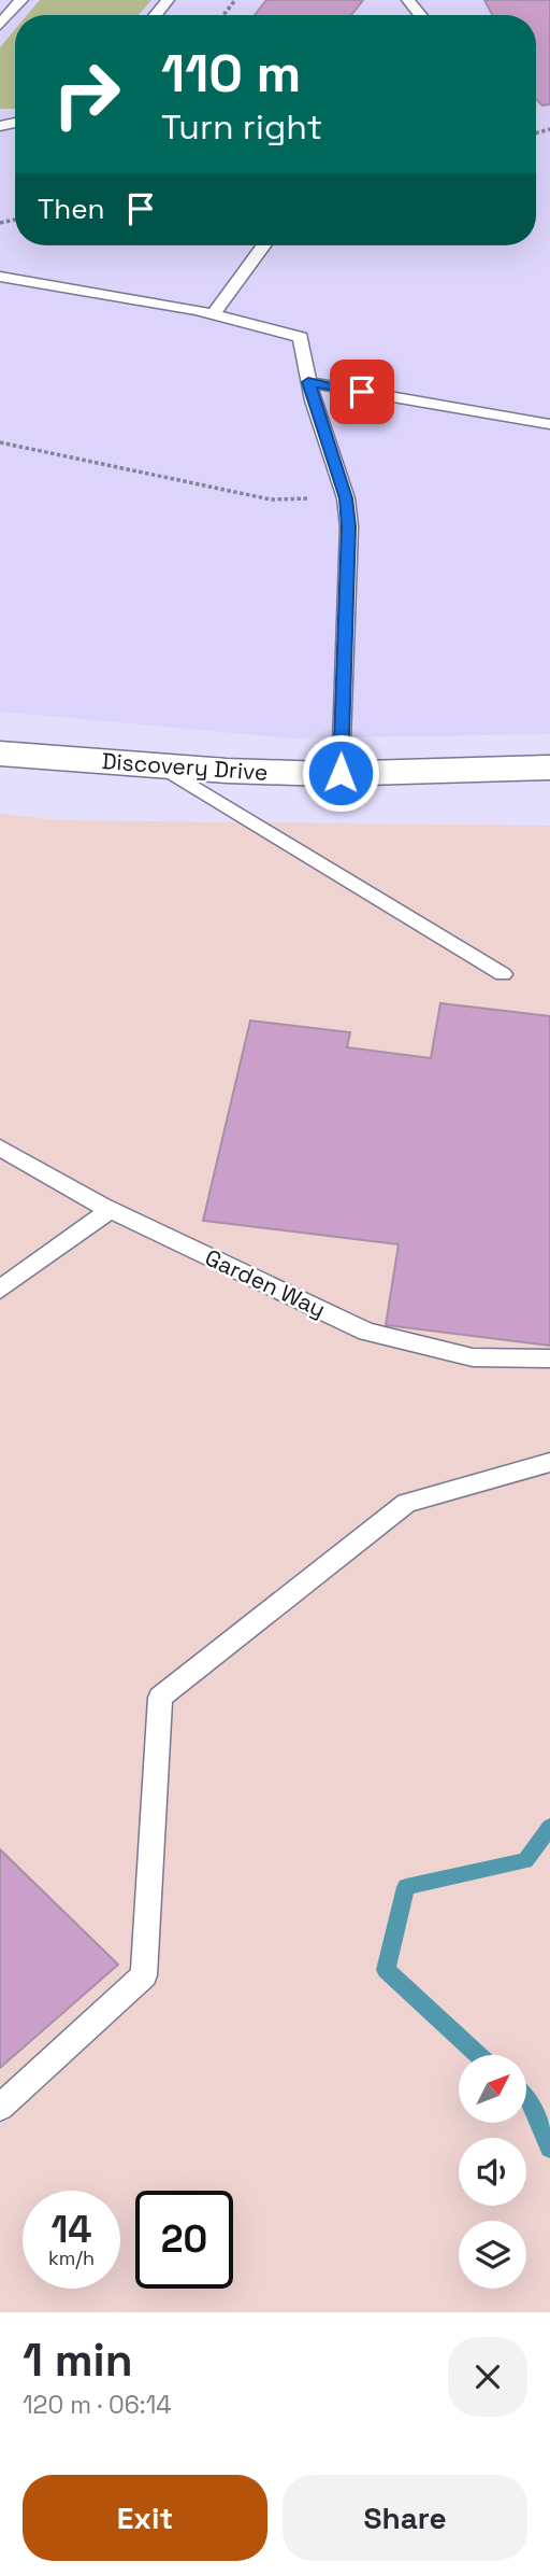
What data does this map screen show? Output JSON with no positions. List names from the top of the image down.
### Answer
{
  "streets": {
    "street": ["Discovery Drive"],
    "lane": ["Garden Way"]
  },
  "north": "top right",
  "page": {
    "turn": ["110 m", "Turn right"],
    "then": "Then",
    "speed": "14 km/h",
    "limit": "20",
    "heading": ["1 min", "120 m · 06:14"],
    "buttons": ["Exit", "Share"]
  }
}
